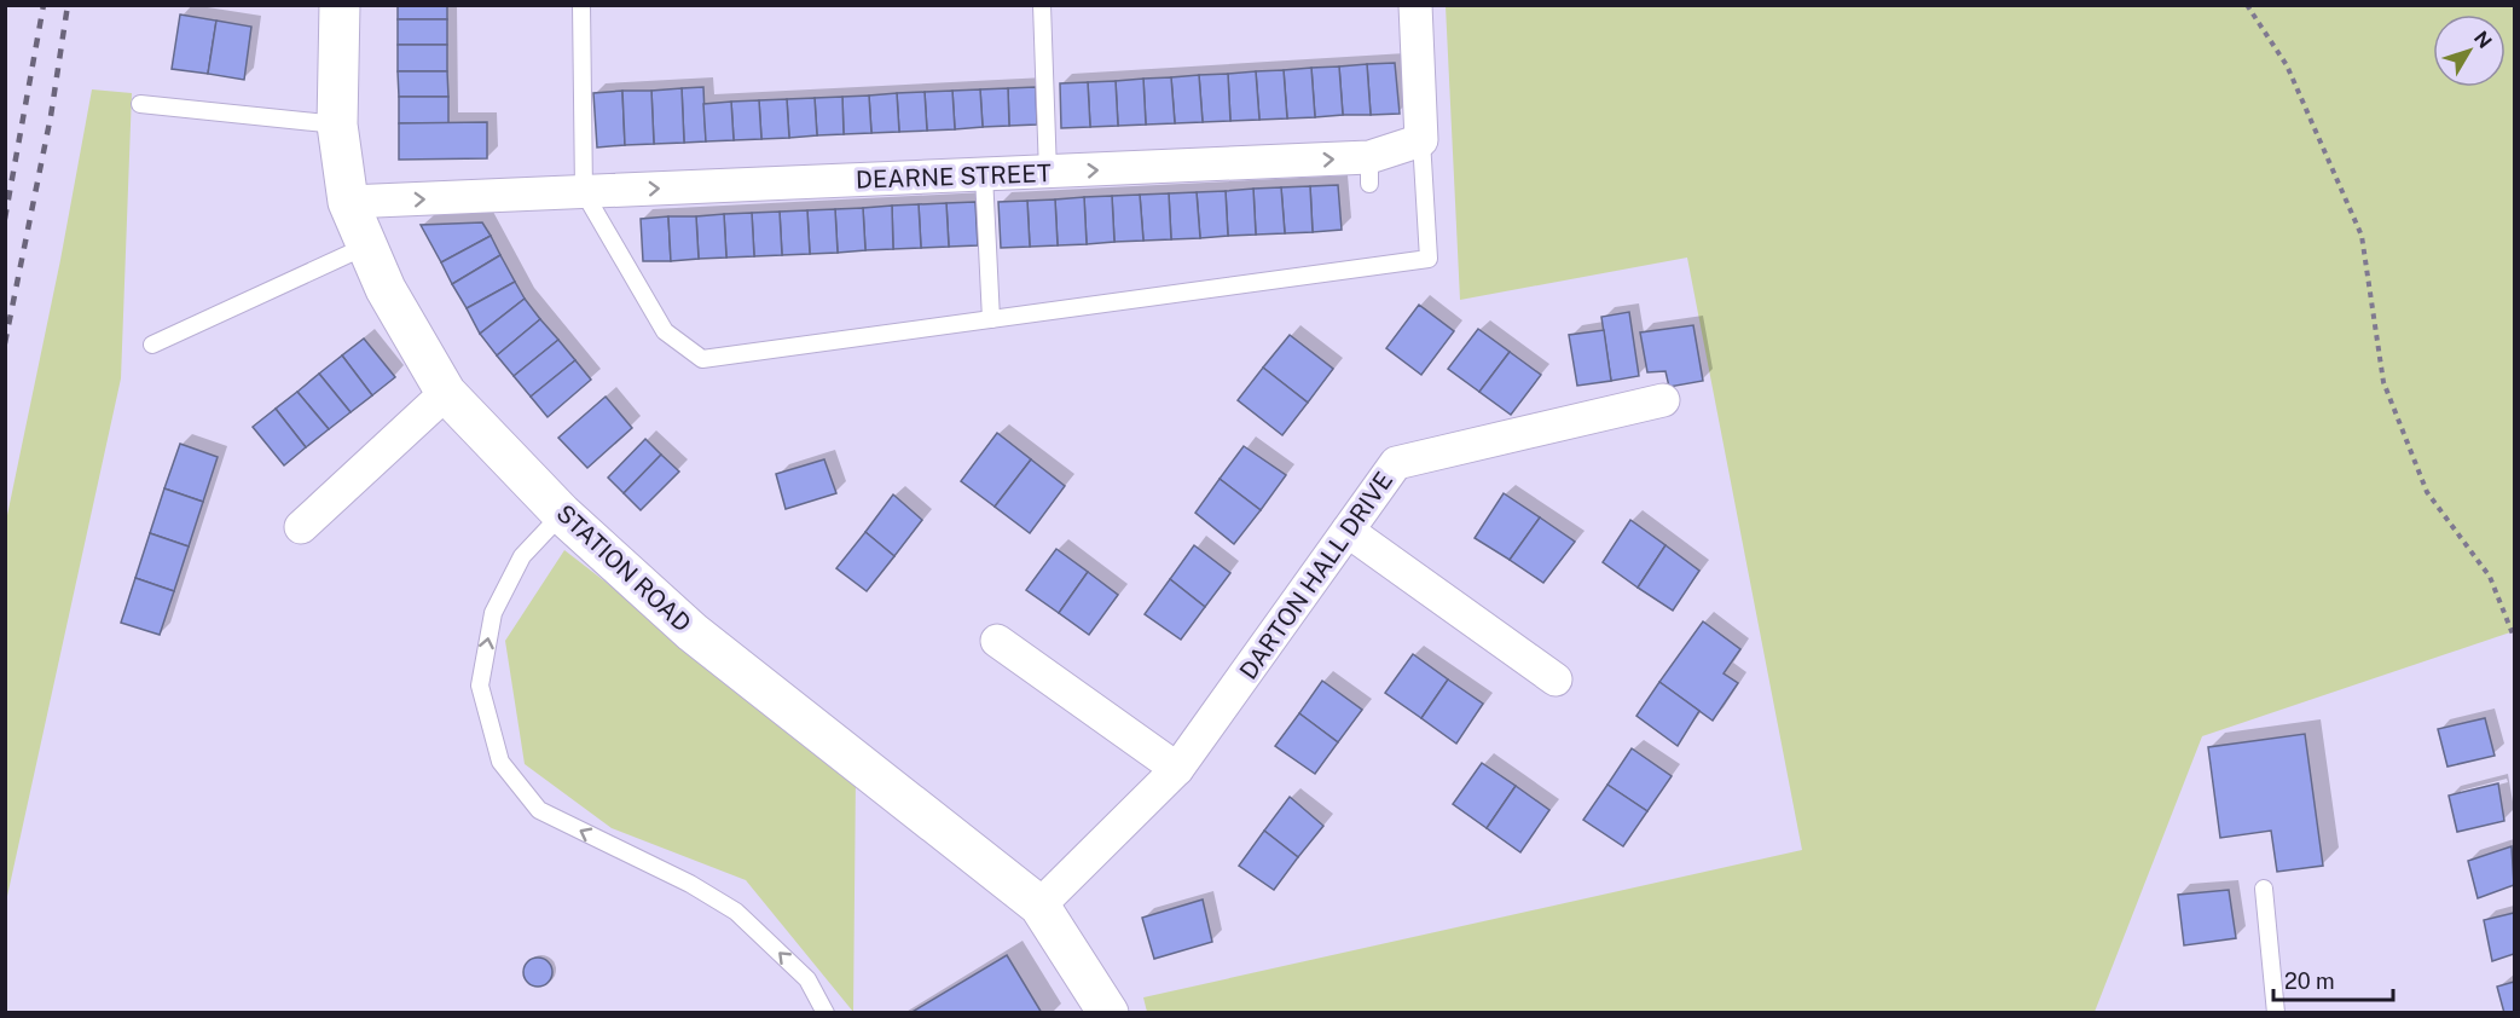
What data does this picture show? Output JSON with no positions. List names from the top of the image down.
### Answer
{
  "streets": {
    "main road": ["STATION ROAD"],
    "street": ["DEARNE STREET", "DARTON HALL DRIVE"]
  },
  "crossings": [
    ["DEARNE STREET", "STATION ROAD"],
    ["STATION ROAD", "DARTON HALL DRIVE"]
  ],
  "one_way": ["DEARNE STREET"],
  "scale_bar": "20 m",
  "north": "top right"
}
